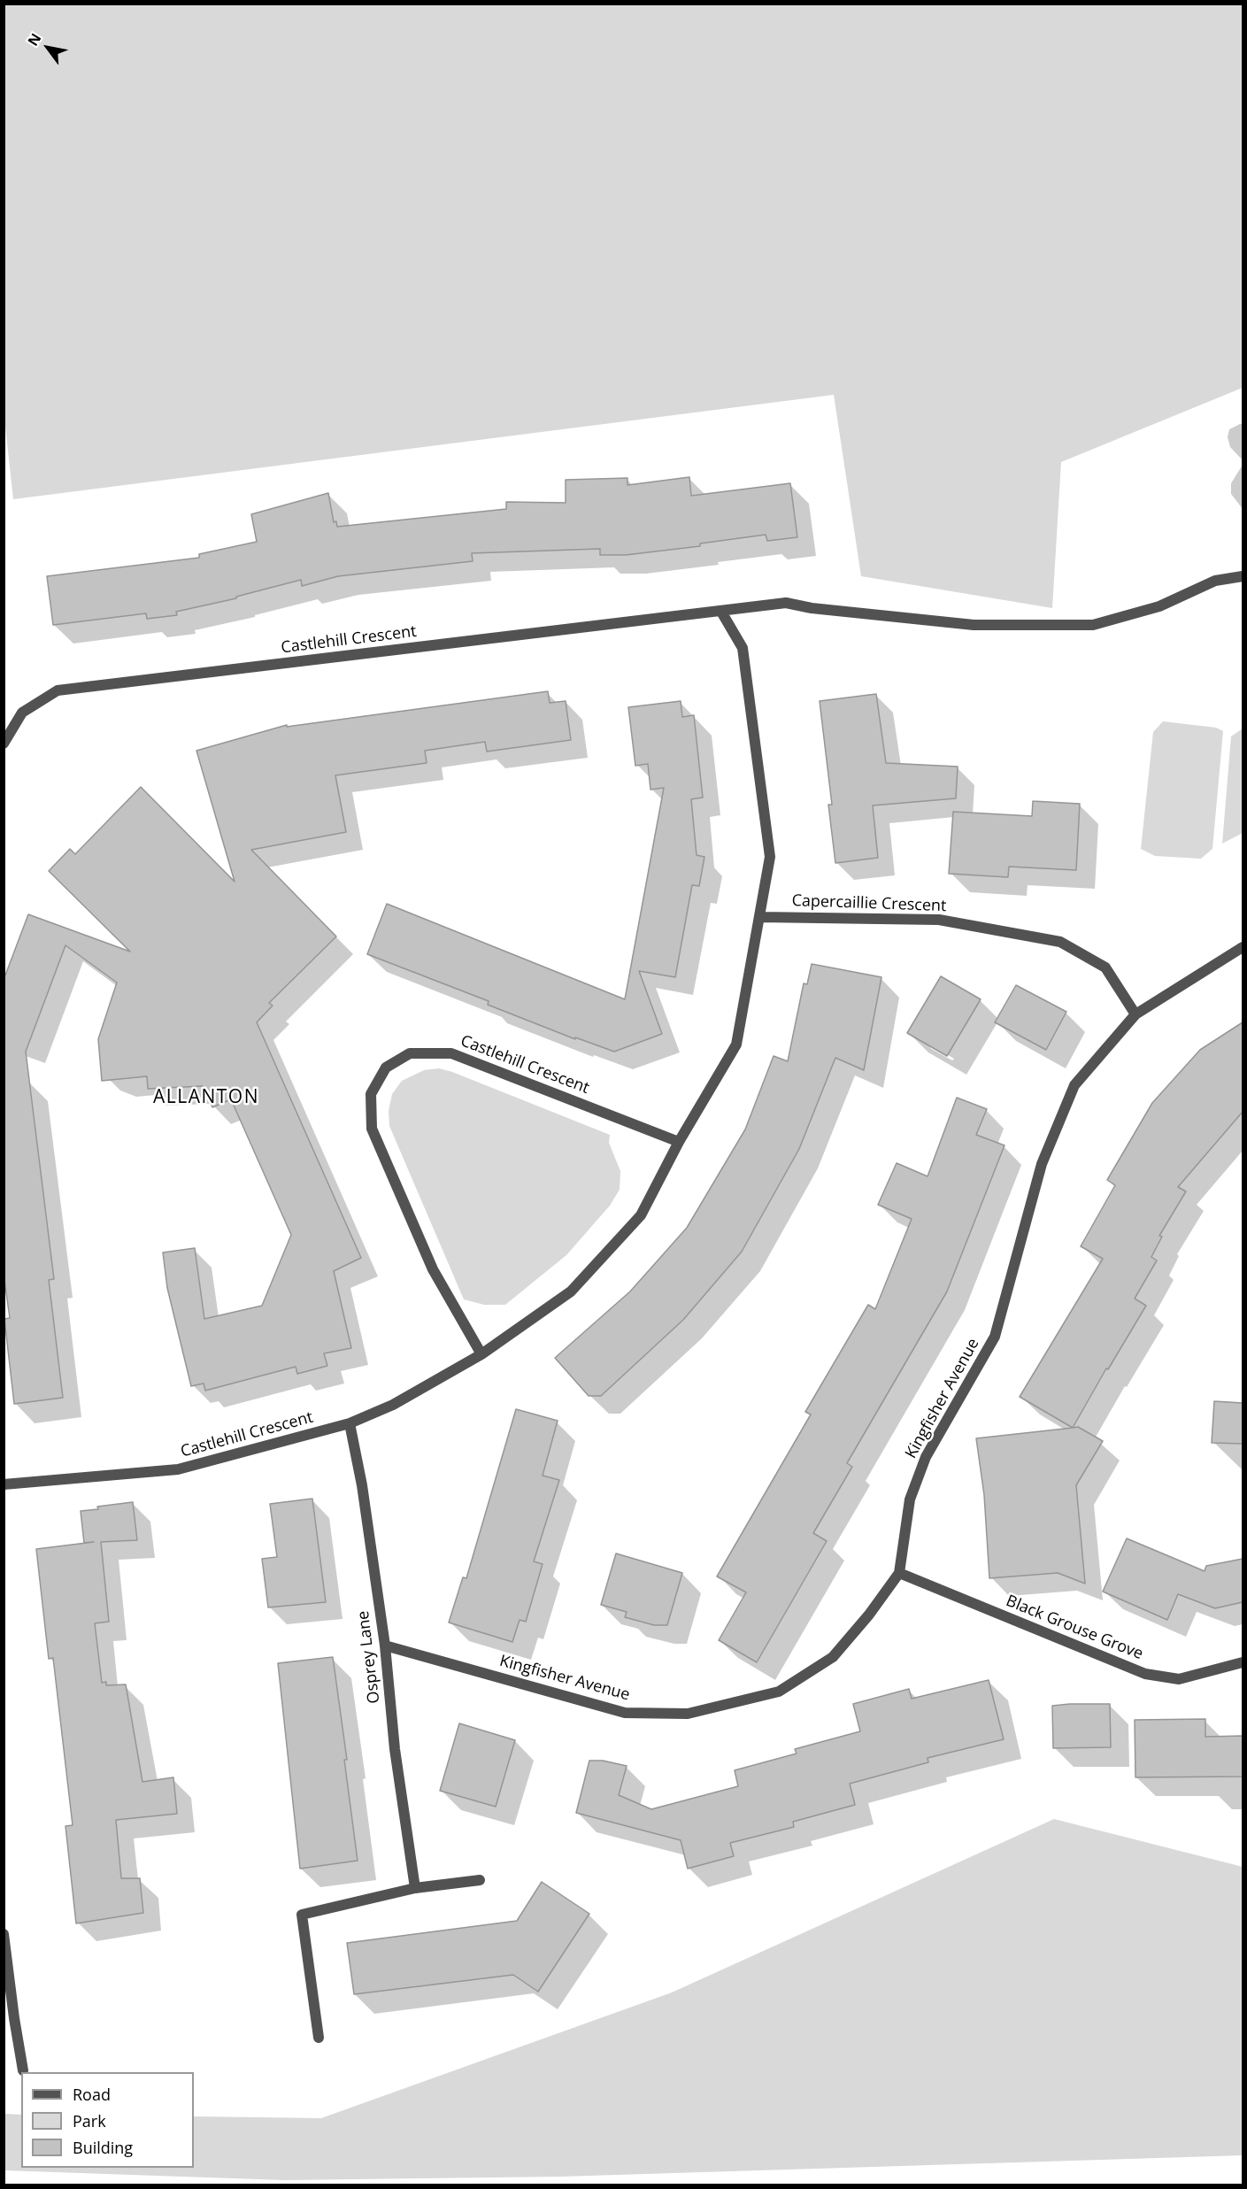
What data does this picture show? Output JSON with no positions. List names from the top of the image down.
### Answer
{
  "streets": {
    "street": [
      "Castlehill Crescent",
      "Capercaillie Crescent",
      "Kingfisher Avenue",
      "Black Grouse Grove",
      "Osprey Lane"
    ]
  },
  "crossings": [
    ["Castlehill Crescent", "Capercaillie Crescent"],
    ["Castlehill Crescent", "Osprey Lane"],
    ["Capercaillie Crescent", "Kingfisher Avenue"],
    ["Kingfisher Avenue", "Black Grouse Grove"],
    ["Kingfisher Avenue", "Osprey Lane"]
  ],
  "districts": ["ALLANTON"],
  "legend": ["Road", "Park", "Building"],
  "north": "top left"
}
